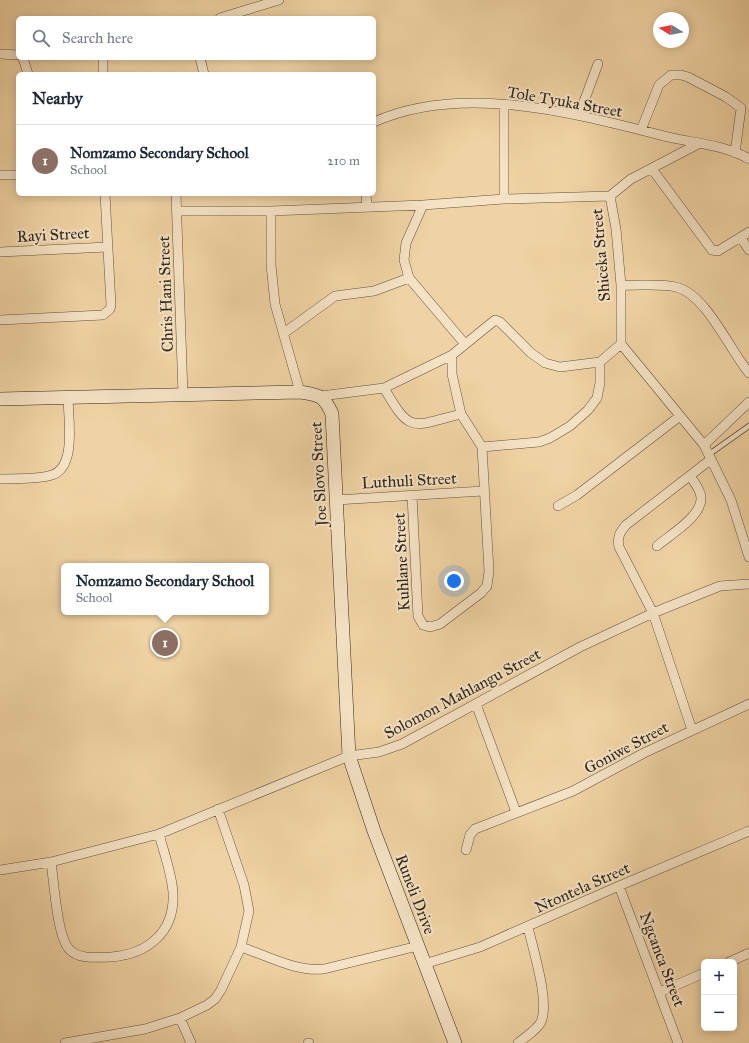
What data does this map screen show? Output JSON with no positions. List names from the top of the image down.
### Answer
{
  "streets": {
    "street": [
      "Tole Tyuka Street",
      "Rayi Street",
      "Shiceka Street",
      "Chris Hani Street",
      "Joe Slovo Street",
      "Luthuli Street",
      "Kuhlane Street",
      "Solomon Mahlangu Street",
      "Goniwe Street",
      "Ntontela Street",
      "Runeli Drive",
      "Ngcanca Street"
    ]
  },
  "crossings": [
    ["Shiceka Street", "Chris Hani Street"],
    ["Joe Slovo Street", "Luthuli Street"],
    ["Joe Slovo Street", "Solomon Mahlangu Street"],
    ["Joe Slovo Street", "Runeli Drive"],
    ["Luthuli Street", "Kuhlane Street"],
    ["Solomon Mahlangu Street", "Runeli Drive"],
    ["Ntontela Street", "Runeli Drive"],
    ["Ntontela Street", "Ngcanca Street"]
  ],
  "north": "left",
  "page": {
    "search": "Search here",
    "heading": "Nearby",
    "list": [
      {
        "mark": "1",
        "name": "Nomzamo Secondary School",
        "note": "School",
        "value": "210 m"
      }
    ],
    "popup": ["Nomzamo Secondary School", "School"],
    "pins": "1",
    "map_buttons": ["+", "−"]
  }
}
